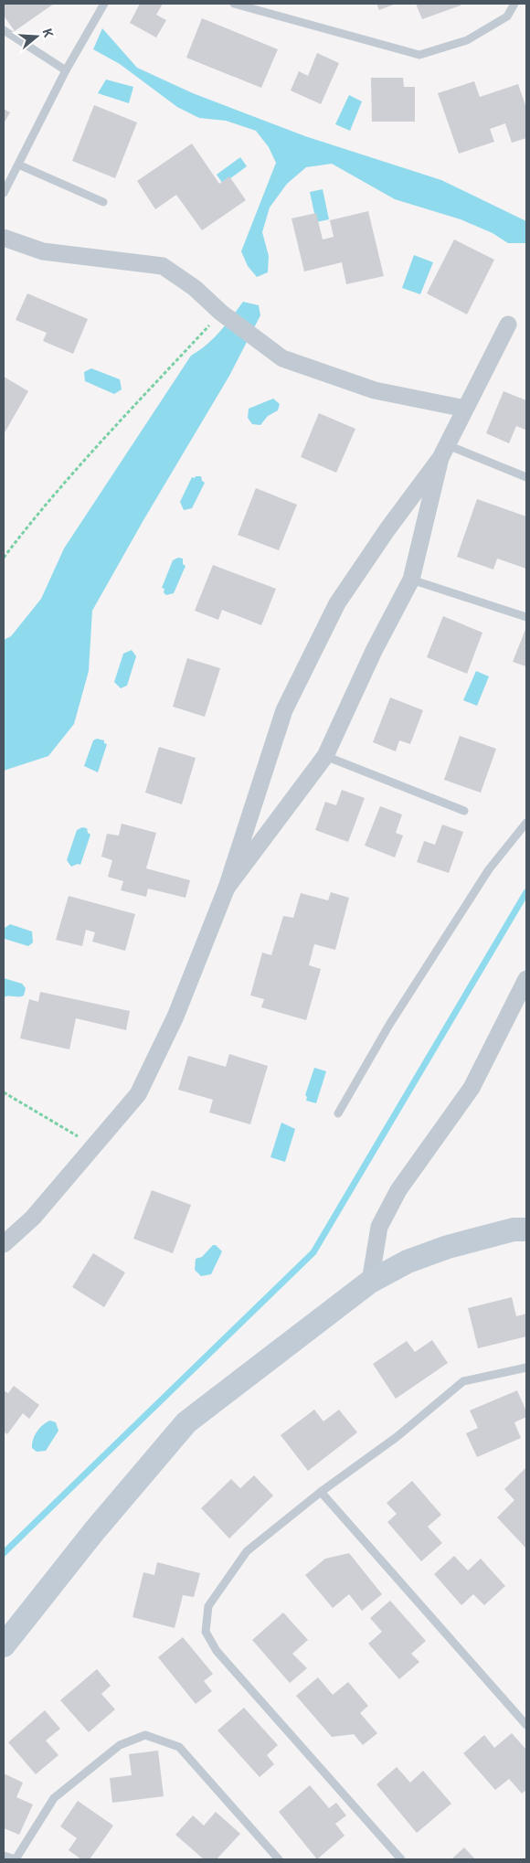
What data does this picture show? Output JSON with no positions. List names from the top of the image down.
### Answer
{
  "north": "right"
}
